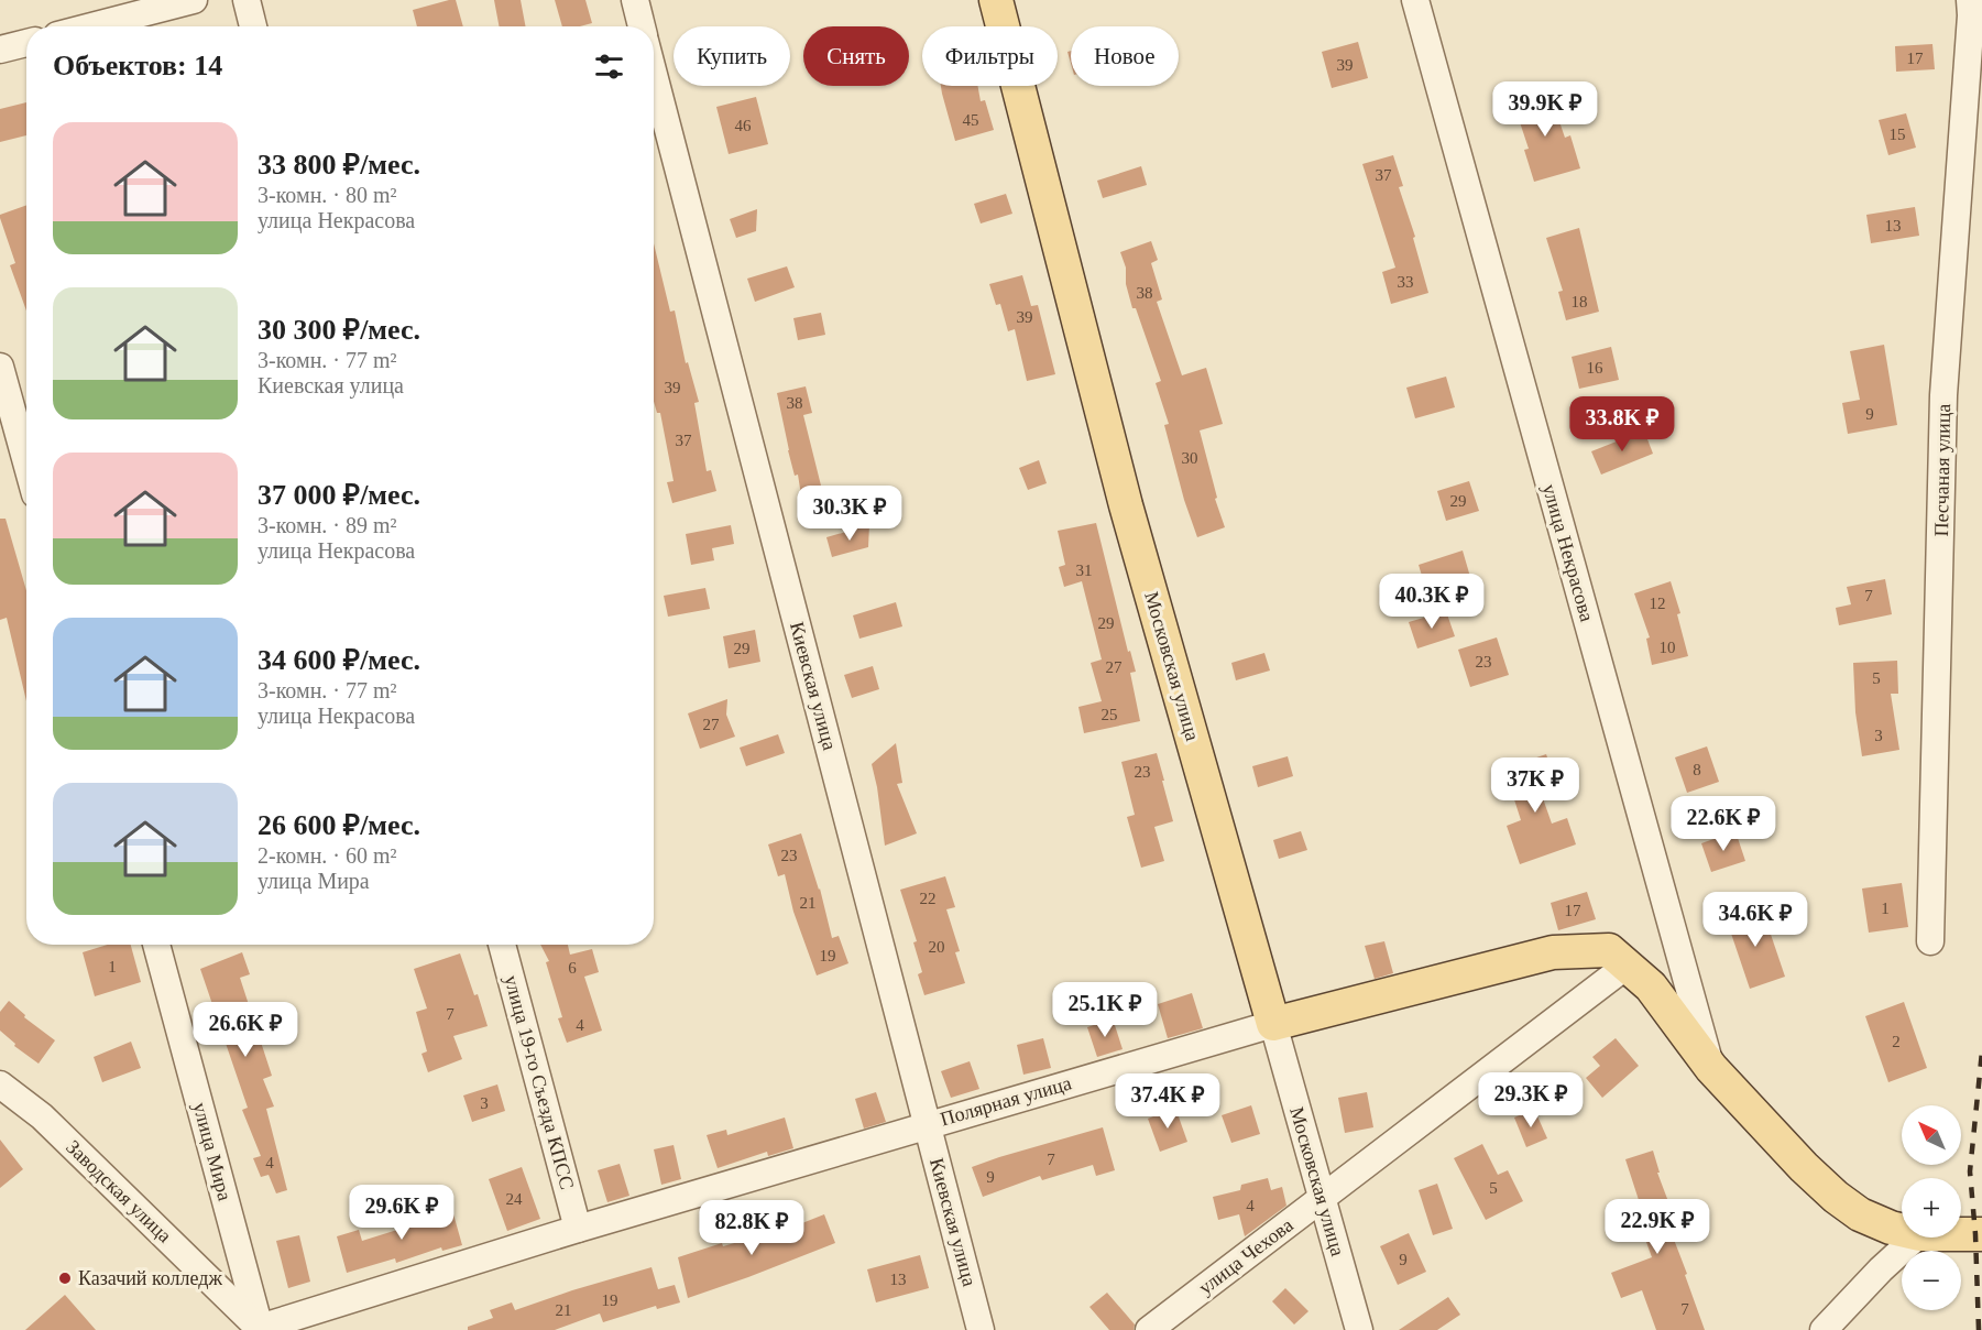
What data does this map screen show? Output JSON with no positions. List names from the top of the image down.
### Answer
{
  "streets": {
    "main road": ["Московская улица", "Полярная улица"],
    "street": [
      "Песчаная улица",
      "улица Некрасова",
      "Киевская улица",
      "улица 19-го Съезда КПСС",
      "улица Мира",
      "Заводская улица",
      "улица Чехова"
    ]
  },
  "crossings": [
    ["улица Некрасова", "Полярная улица"],
    ["Московская улица", "Полярная улица"],
    ["Московская улица", "улица Чехова"],
    ["Киевская улица", "Полярная улица"],
    ["улица 19-го Съезда КПСС", "Полярная улица"],
    ["Полярная улица", "улица Мира"],
    ["Полярная улица", "Заводская улица"],
    ["Полярная улица", "улица Чехова"],
    ["улица Мира", "Заводская улица"]
  ],
  "places": ["Казачий колледж"],
  "house_numbers": [
    "17",
    "39",
    "45",
    "46",
    "15",
    "37",
    "13",
    "33",
    "38",
    "18",
    "39",
    "16",
    "39",
    "38",
    "9",
    "37",
    "30",
    "29",
    "31",
    "7",
    "12",
    "29",
    "10",
    "29",
    "23",
    "27",
    "5",
    "25",
    "27",
    "3",
    "8",
    "23",
    "23",
    "22",
    "21",
    "1",
    "17",
    "20",
    "19",
    "1",
    "6",
    "7",
    "4",
    "2",
    "3",
    "7",
    "4",
    "9",
    "5",
    "24",
    "4",
    "9",
    "13",
    "19",
    "7",
    "21"
  ],
  "north": "top left",
  "page": {
    "chip": [
      "Купить",
      "Снять",
      "Фильтры",
      "Новое"
    ],
    "heading": "Объектов: 14",
    "price": [
      "39.9K ₽",
      "33.8K ₽",
      "30.3K ₽",
      "40.3K ₽",
      "37K ₽",
      "22.6K ₽",
      "34.6K ₽",
      "25.1K ₽",
      "26.6K ₽",
      "29.3K ₽",
      "37.4K ₽",
      "29.6K ₽",
      "22.9K ₽",
      "82.8K ₽"
    ],
    "list": [
      {
        "name": "33 800 ₽/мес.",
        "note": "3-комн. · 80 m² · улица Некрасова"
      },
      {
        "name": "30 300 ₽/мес.",
        "note": "3-комн. · 77 m² · Киевская улица"
      },
      {
        "name": "37 000 ₽/мес.",
        "note": "3-комн. · 89 m² · улица Некрасова"
      },
      {
        "name": "34 600 ₽/мес.",
        "note": "3-комн. · 77 m² · улица Некрасова"
      },
      {
        "name": "26 600 ₽/мес.",
        "note": "2-комн. · 60 m² · улица Мира"
      }
    ],
    "map_buttons": ["+", "−"]
  }
}
